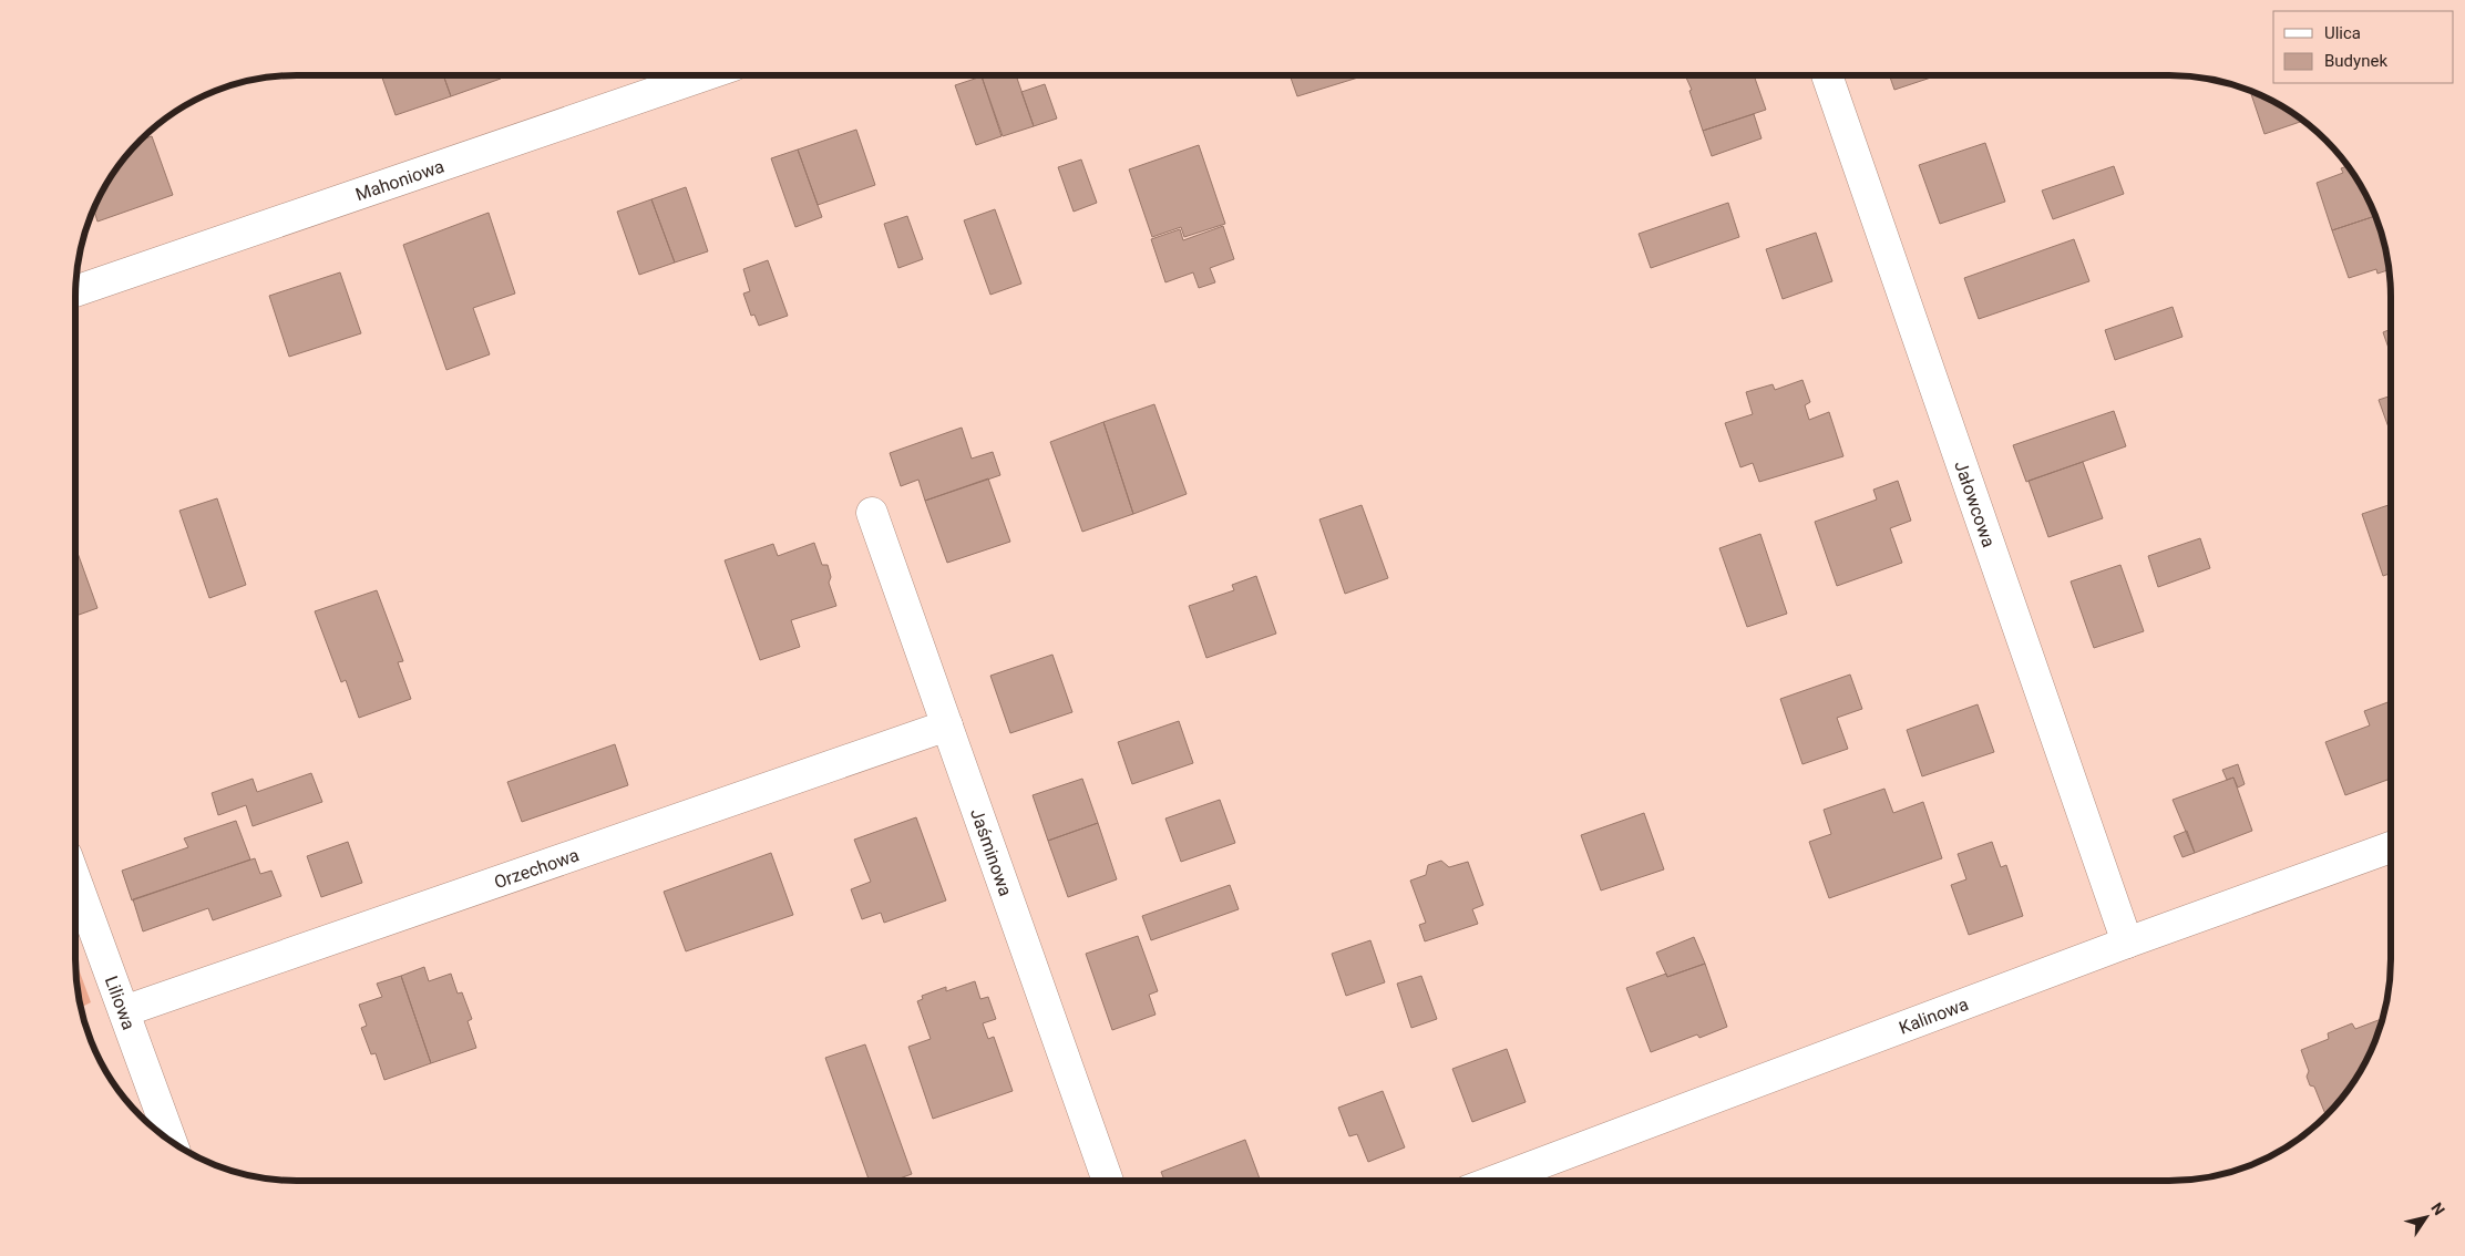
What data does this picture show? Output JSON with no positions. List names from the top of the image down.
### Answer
{
  "streets": {
    "street": [
      "Mahoniowa",
      "Jałowcowa",
      "Jaśminowa",
      "Orzechowa",
      "Liliowa",
      "Kalinowa"
    ]
  },
  "crossings": [
    ["Jałowcowa", "Kalinowa"],
    ["Jaśminowa", "Orzechowa"],
    ["Orzechowa", "Liliowa"]
  ],
  "legend": ["Ulica", "Budynek"],
  "north": "top right"
}
